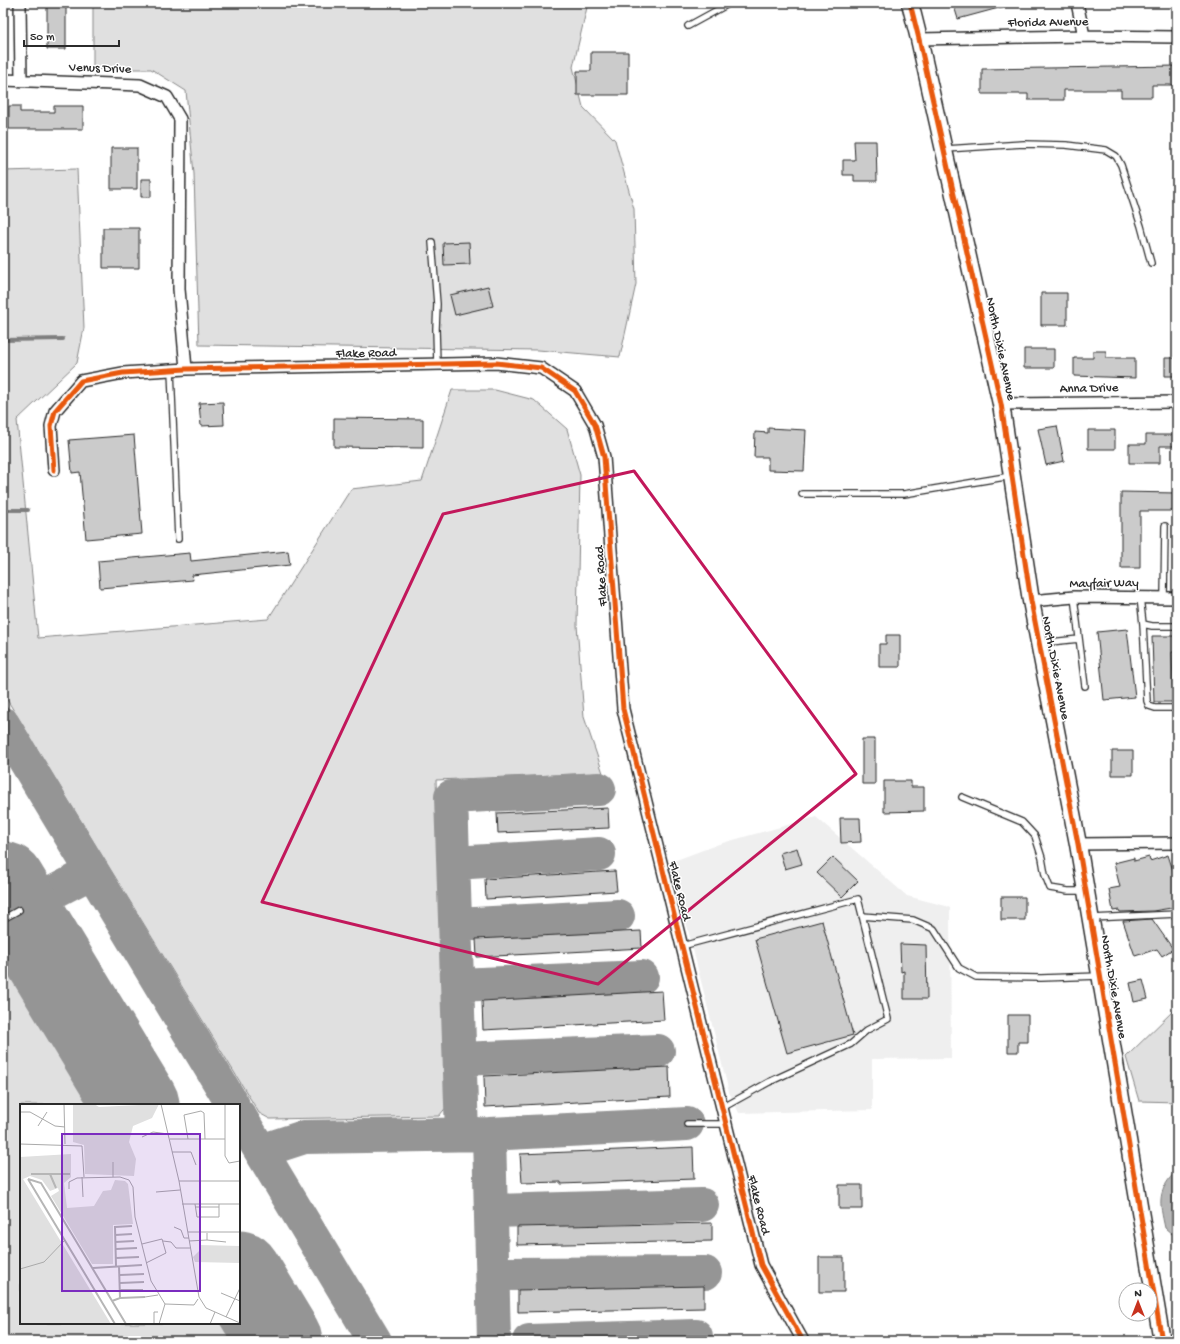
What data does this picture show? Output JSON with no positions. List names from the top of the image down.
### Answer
{
  "streets": {
    "street": [
      "Florida Avenue",
      "Venus Drive",
      "North Dixie Avenue",
      "Flake Road",
      "Anna Drive",
      "Mayfair Way"
    ]
  },
  "crossings": [
    ["Florida Avenue", "North Dixie Avenue"],
    ["Venus Drive", "Flake Road"],
    ["North Dixie Avenue", "Anna Drive"],
    ["North Dixie Avenue", "Mayfair Way"]
  ],
  "scale_bar": "50 m",
  "north": "top"
}
